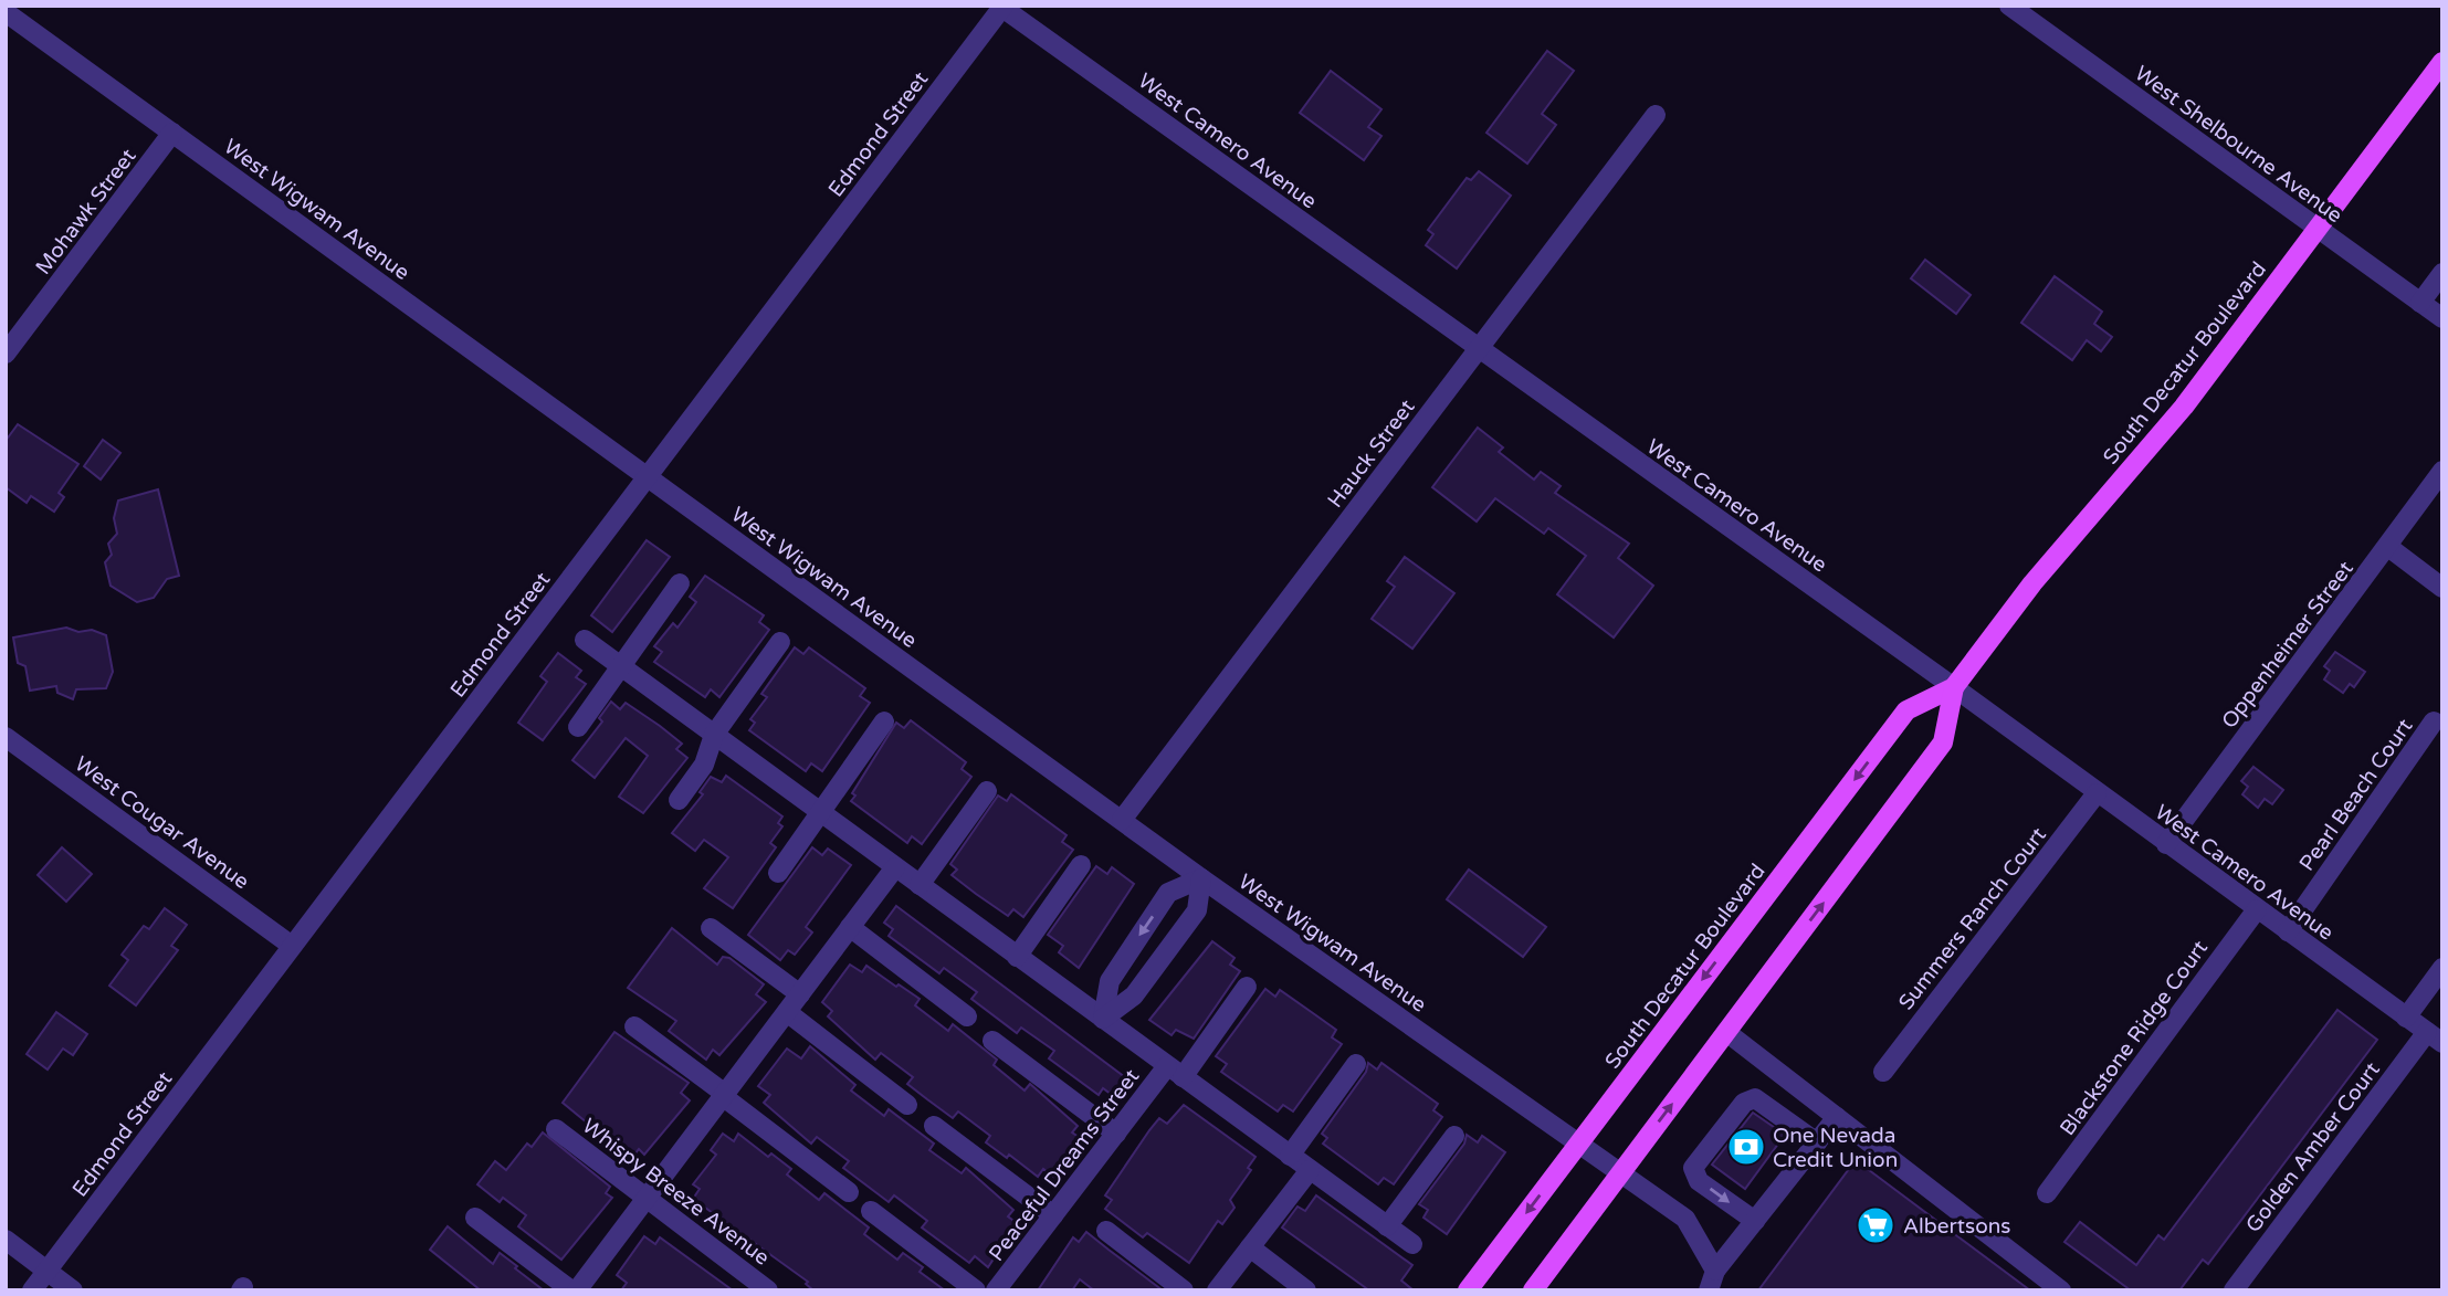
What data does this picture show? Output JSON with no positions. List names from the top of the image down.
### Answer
{
  "streets": {
    "main road": ["South Decatur Boulevard"],
    "street": [
      "Edmond Street",
      "West Camero Avenue",
      "West Shelbourne Avenue",
      "West Wigwam Avenue",
      "Mohawk Street",
      "Hauck Street",
      "Oppenheimer Street",
      "Pearl Beach Court",
      "West Cougar Avenue",
      "Summers Ranch Court",
      "Blackstone Ridge Court",
      "Golden Amber Court",
      "Peaceful Dreams Street",
      "Whispy Breeze Avenue"
    ]
  },
  "crossings": [
    ["Edmond Street", "West Camero Avenue"],
    ["Edmond Street", "West Wigwam Avenue"],
    ["Edmond Street", "West Cougar Avenue"],
    ["West Camero Avenue", "South Decatur Boulevard"],
    ["West Camero Avenue", "Hauck Street"],
    ["West Camero Avenue", "Oppenheimer Street"],
    ["West Camero Avenue", "Pearl Beach Court"],
    ["West Camero Avenue", "Summers Ranch Court"],
    ["West Camero Avenue", "Blackstone Ridge Court"],
    ["West Camero Avenue", "Golden Amber Court"],
    ["West Shelbourne Avenue", "South Decatur Boulevard"],
    ["West Wigwam Avenue", "Mohawk Street"],
    ["West Wigwam Avenue", "South Decatur Boulevard"],
    ["West Wigwam Avenue", "Hauck Street"]
  ],
  "places": {
    "bank": ["One Nevada Credit Union"],
    "supermarket": ["Albertsons"]
  }
}
